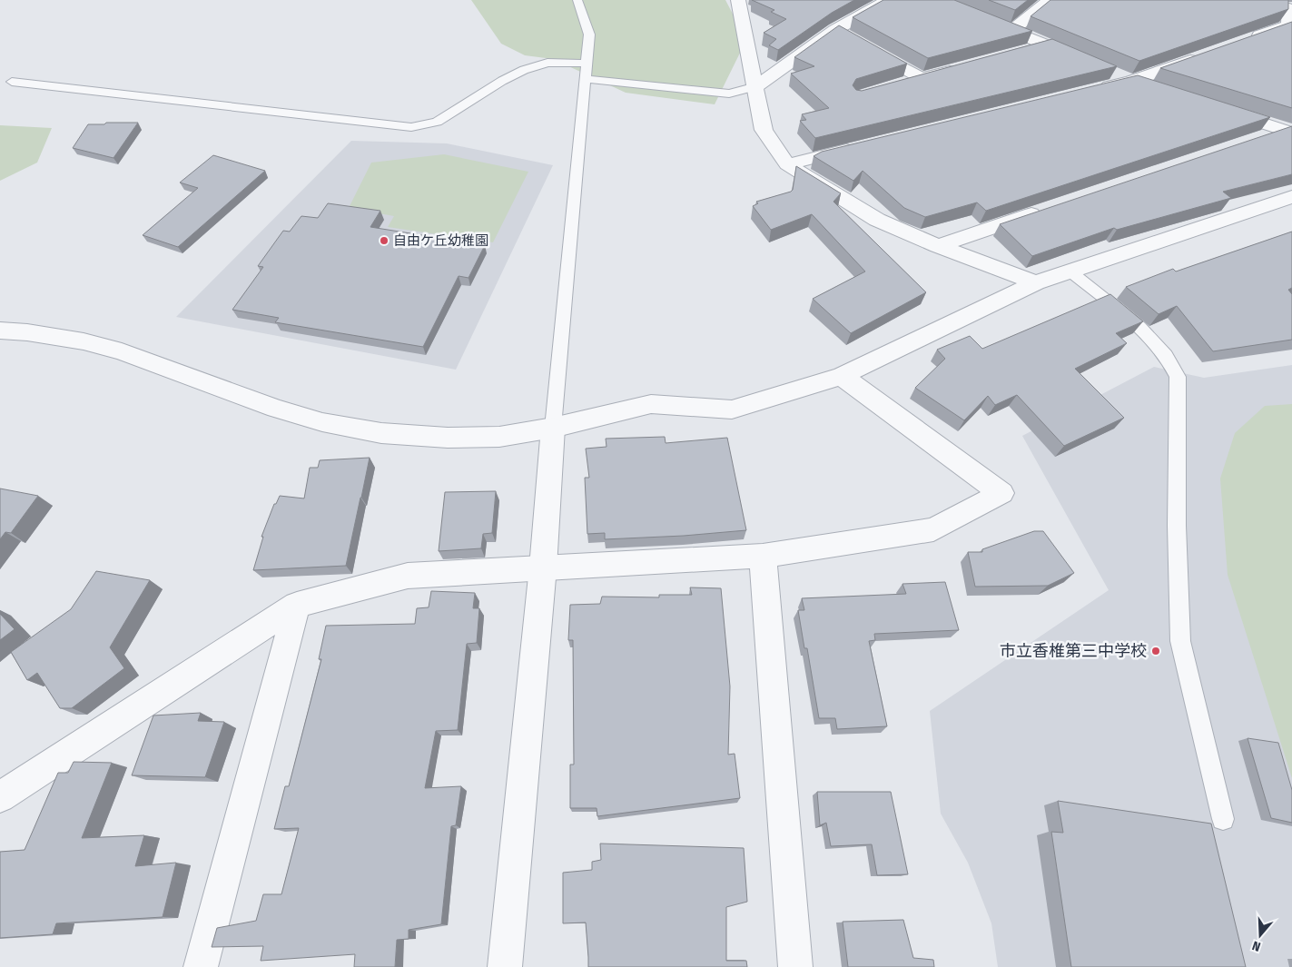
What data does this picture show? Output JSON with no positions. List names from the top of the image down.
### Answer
{
  "places": ["自由ケ丘幼稚園", "市立香椎第三中学校"],
  "north": "bottom"
}
